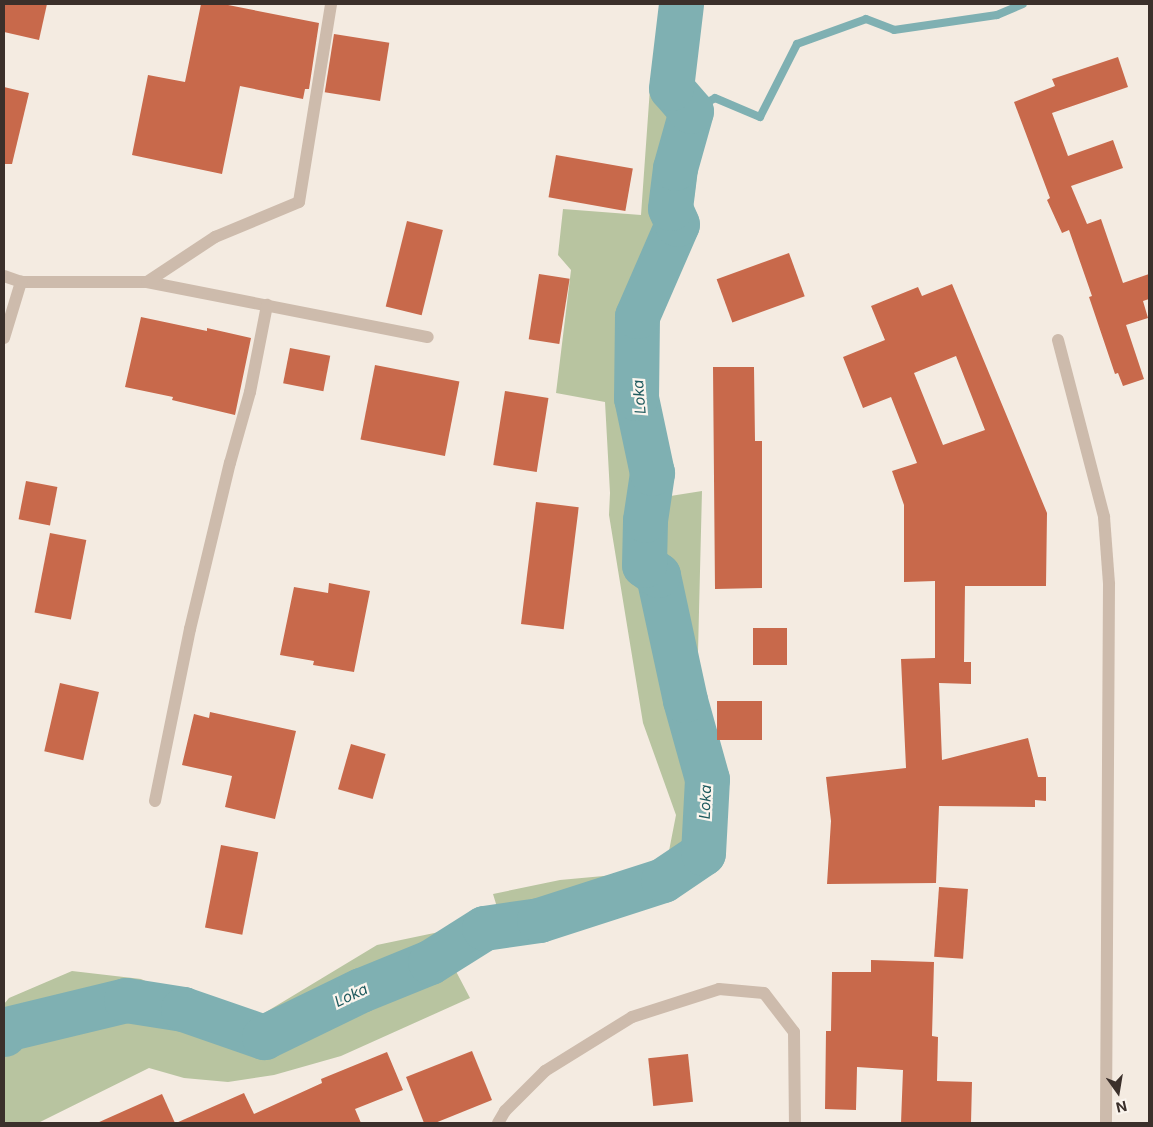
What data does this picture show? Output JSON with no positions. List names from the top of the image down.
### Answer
{
  "water": ["Loka"],
  "north": "bottom"
}
